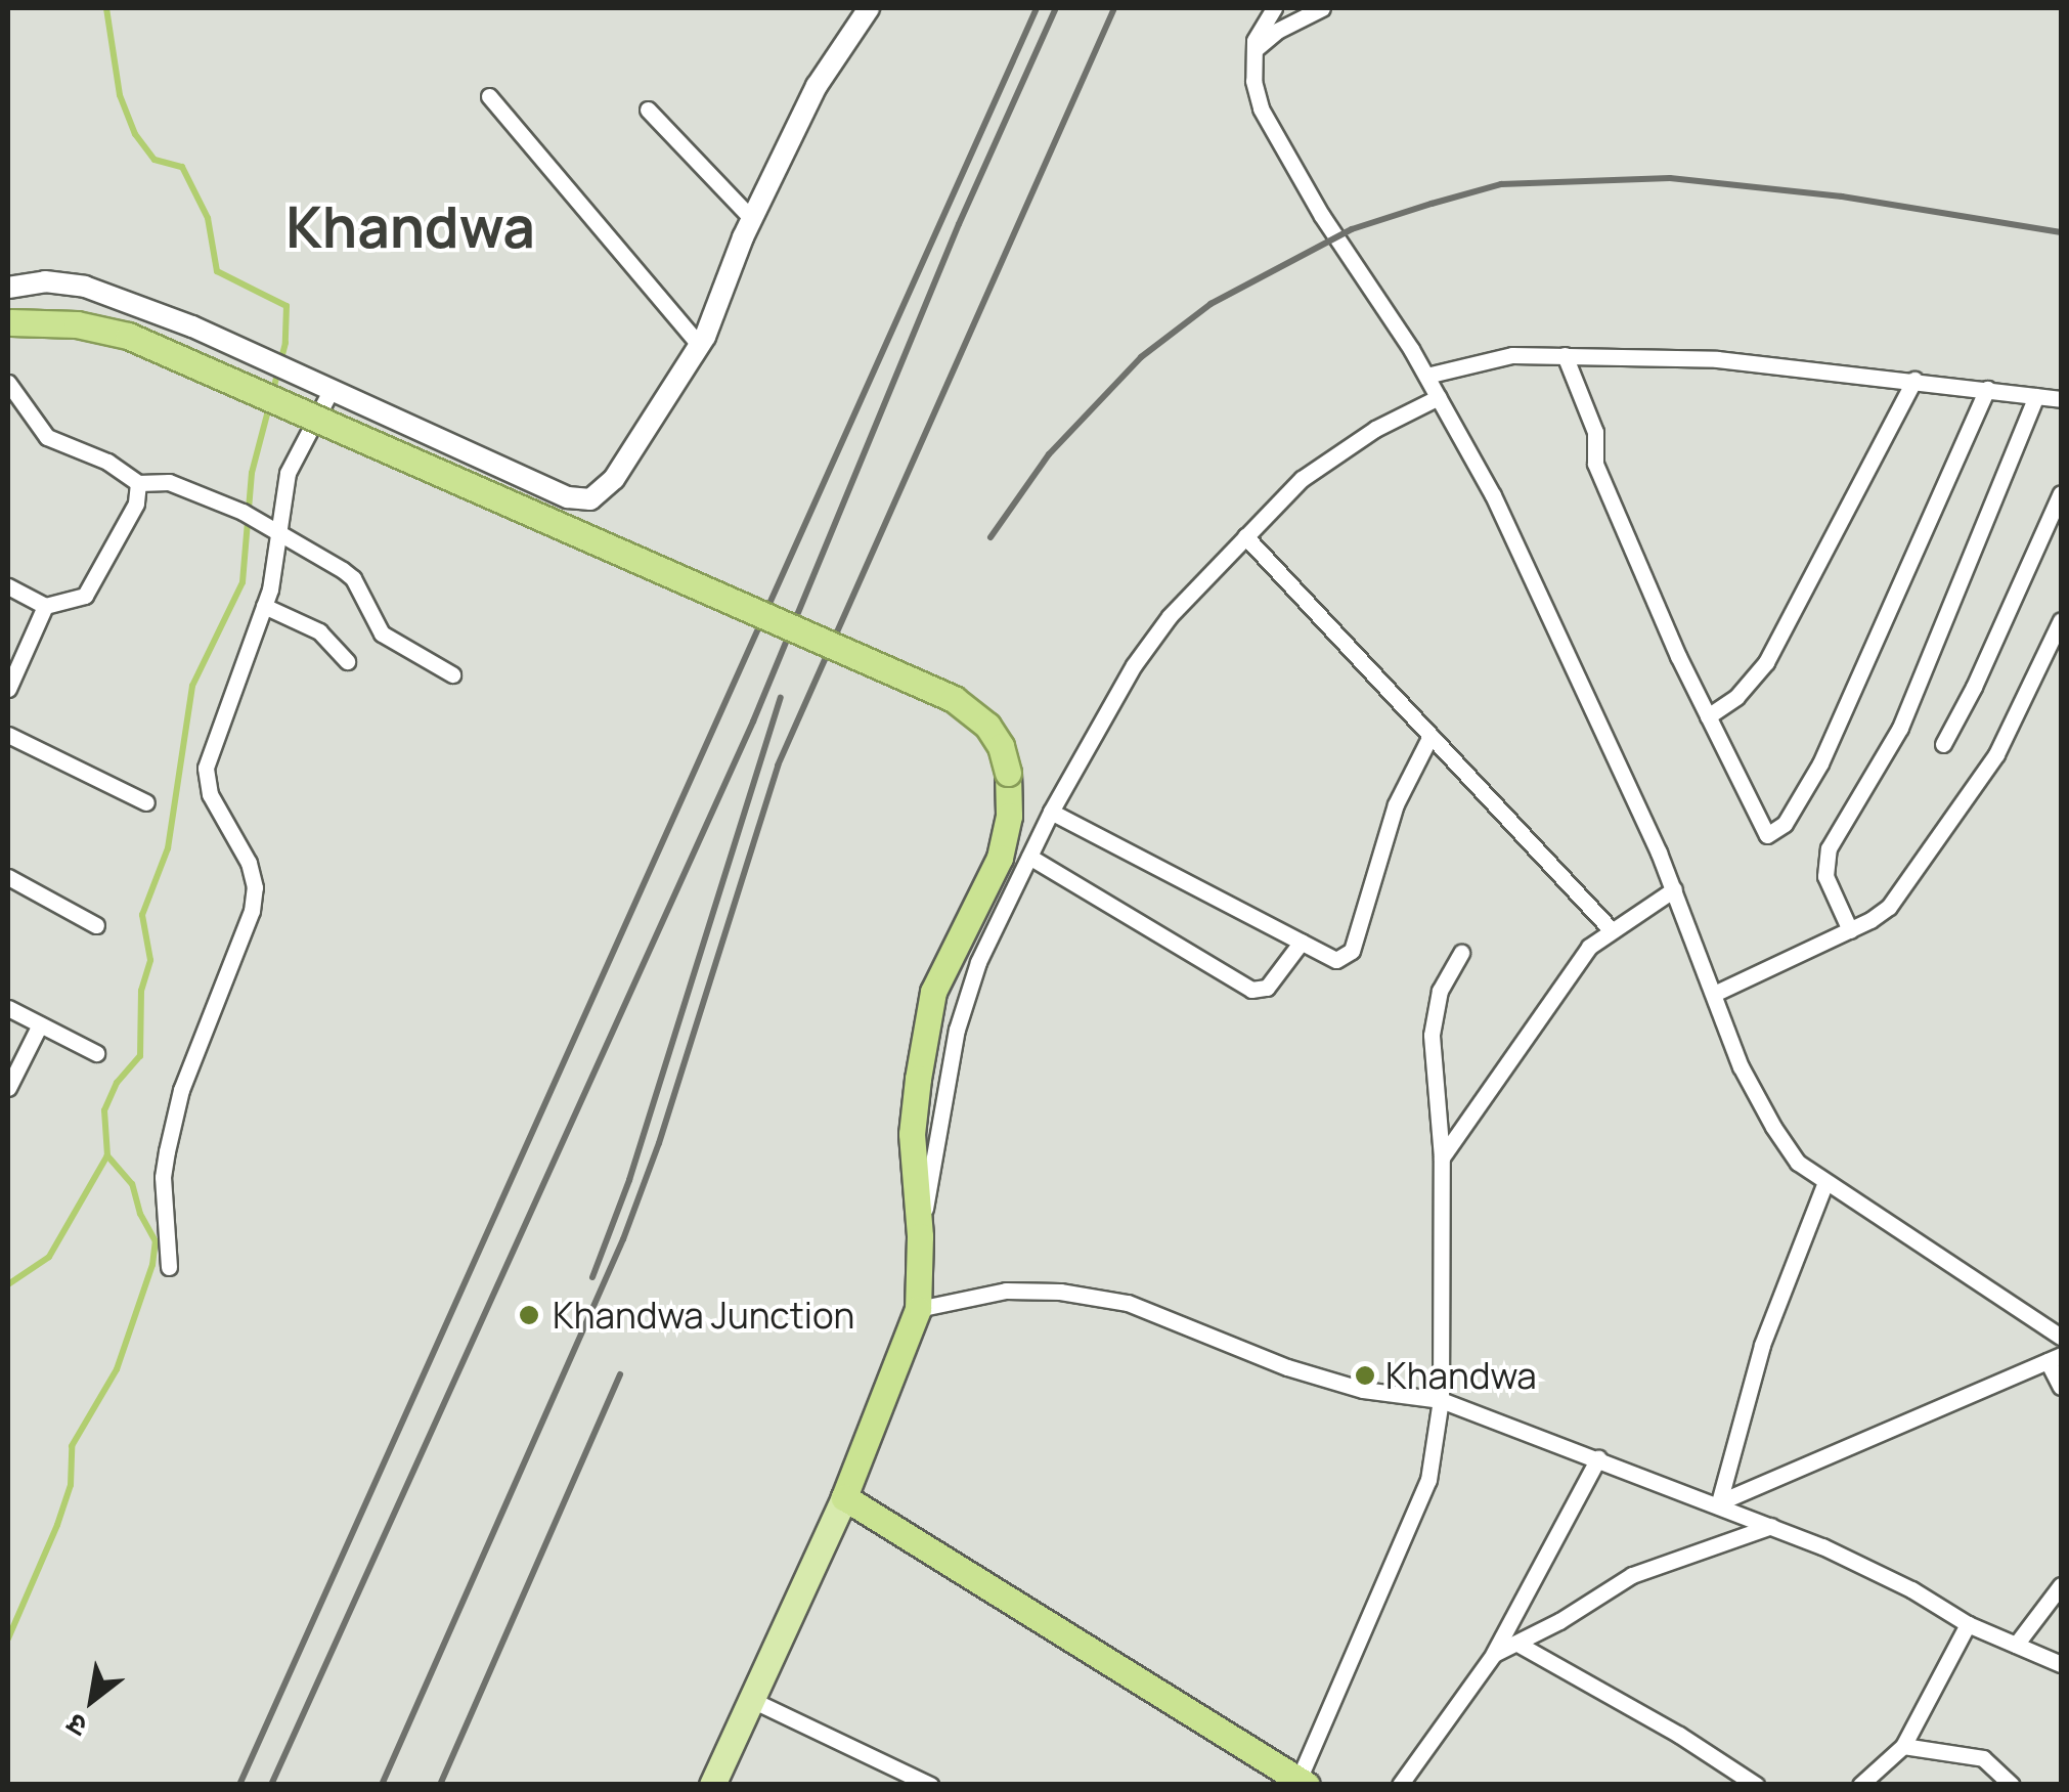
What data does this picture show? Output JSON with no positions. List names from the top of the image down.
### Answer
{
  "districts": ["Khandwa"],
  "places": ["Khandwa Junction", "Khandwa"],
  "north": "bottom left"
}
